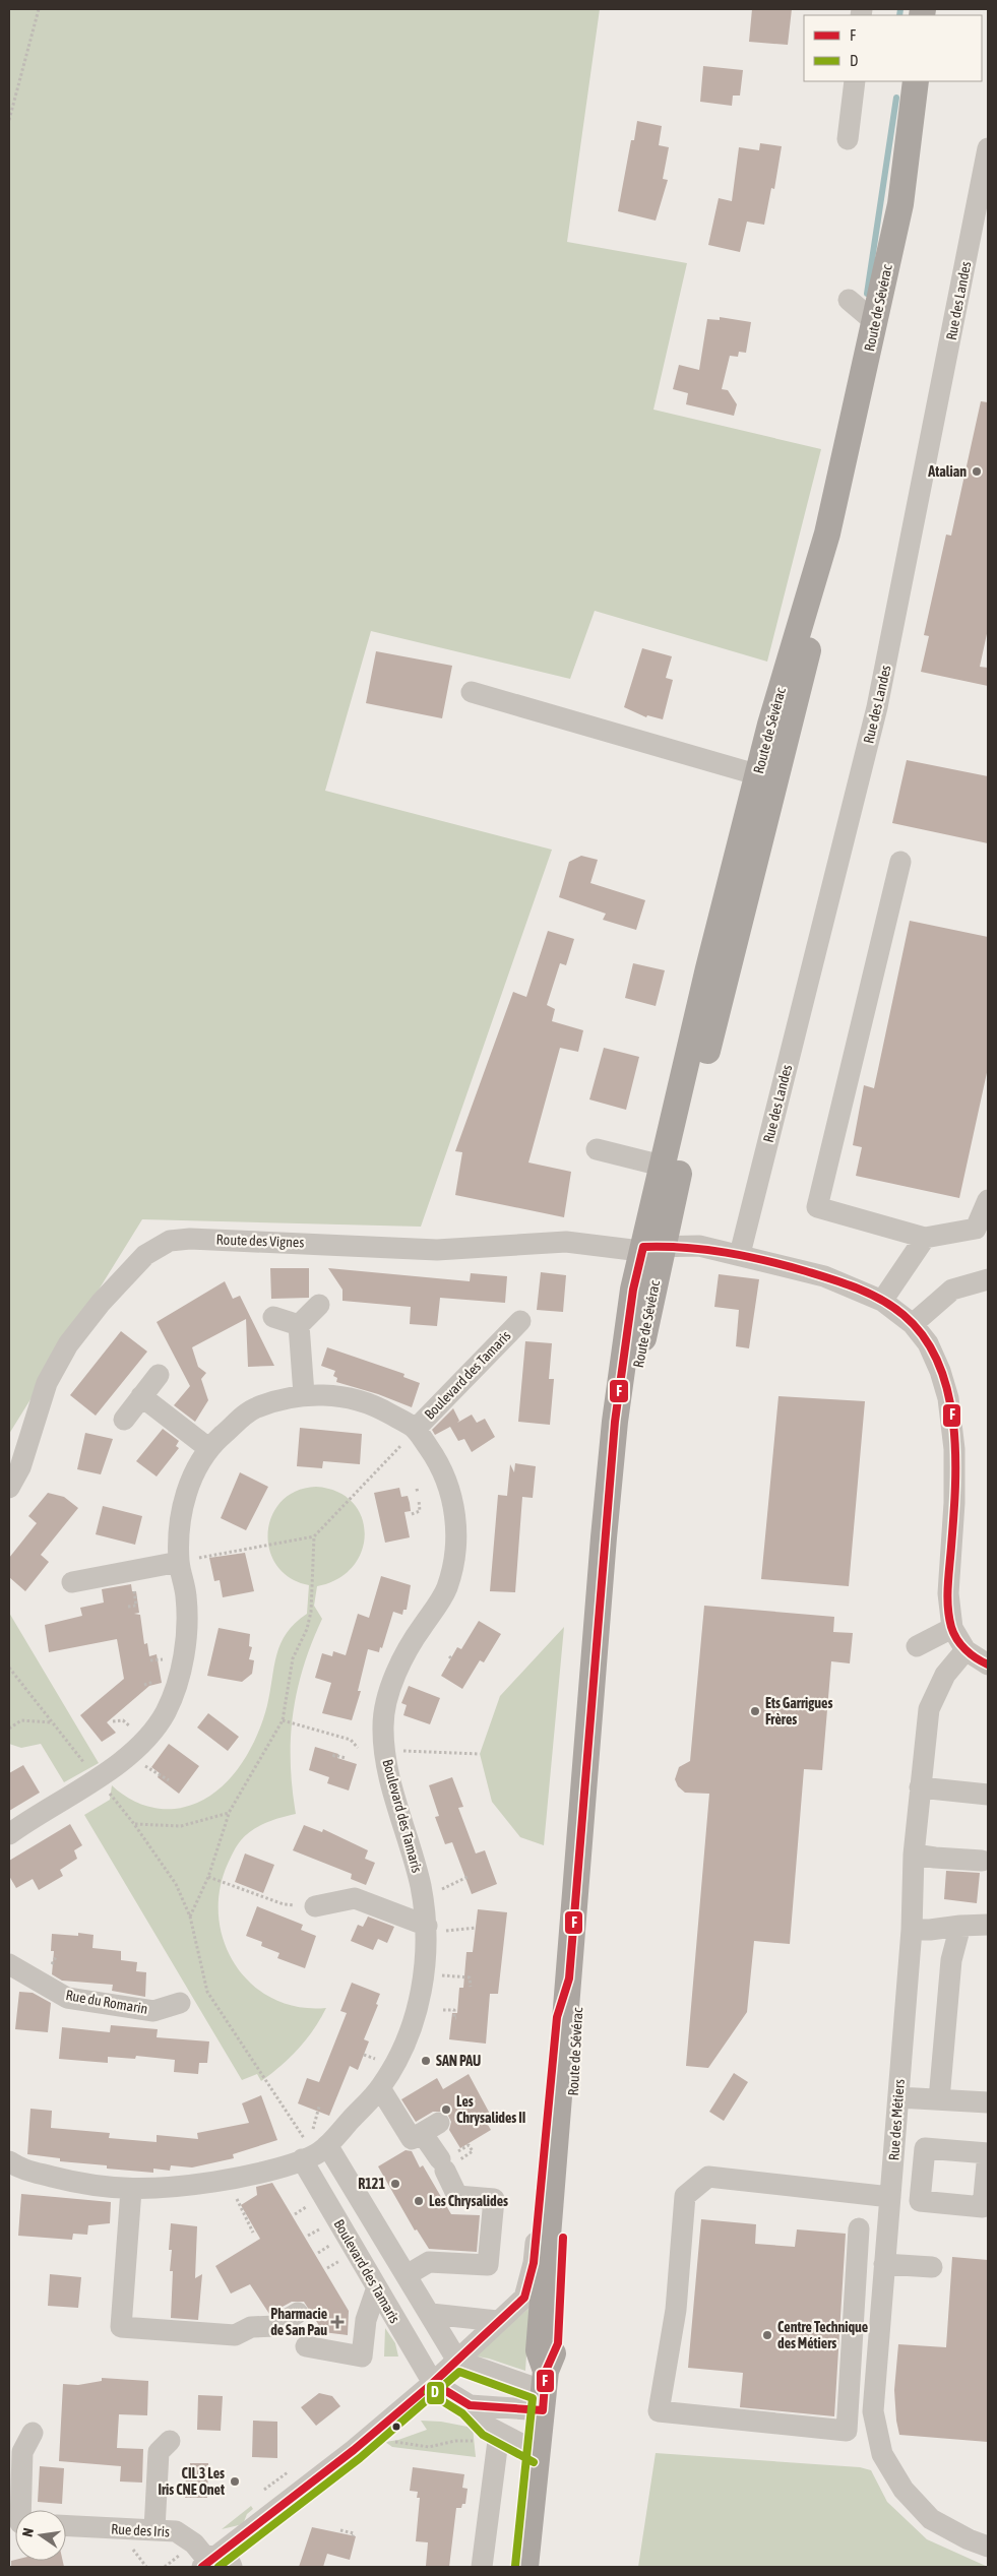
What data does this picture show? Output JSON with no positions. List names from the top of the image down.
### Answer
{
  "streets": {
    "main road": ["Route de Sévérac"],
    "street": [
      "Rue des Landes",
      "Route des Vignes",
      "Boulevard des Tamaris",
      "Rue du Romarin",
      "Rue des Métiers",
      "Rue des Iris"
    ]
  },
  "crossings": [
    ["Rue des Landes", "Route des Vignes"],
    ["Route de Sévérac", "Route des Vignes"]
  ],
  "places": {
    "other": [
      "Atalian",
      "Ets Garrigues Frères",
      "SAN PAU",
      "Les Chrysalides II",
      "R121",
      "Les Chrysalides",
      "Centre Technique des Métiers",
      "CIL 3 Les Iris CNE Onet"
    ],
    "health": ["Pharmacie de San Pau"]
  },
  "lines": ["transit line F", "transit line D"],
  "legend": ["F", "D"],
  "north": "left"
}
